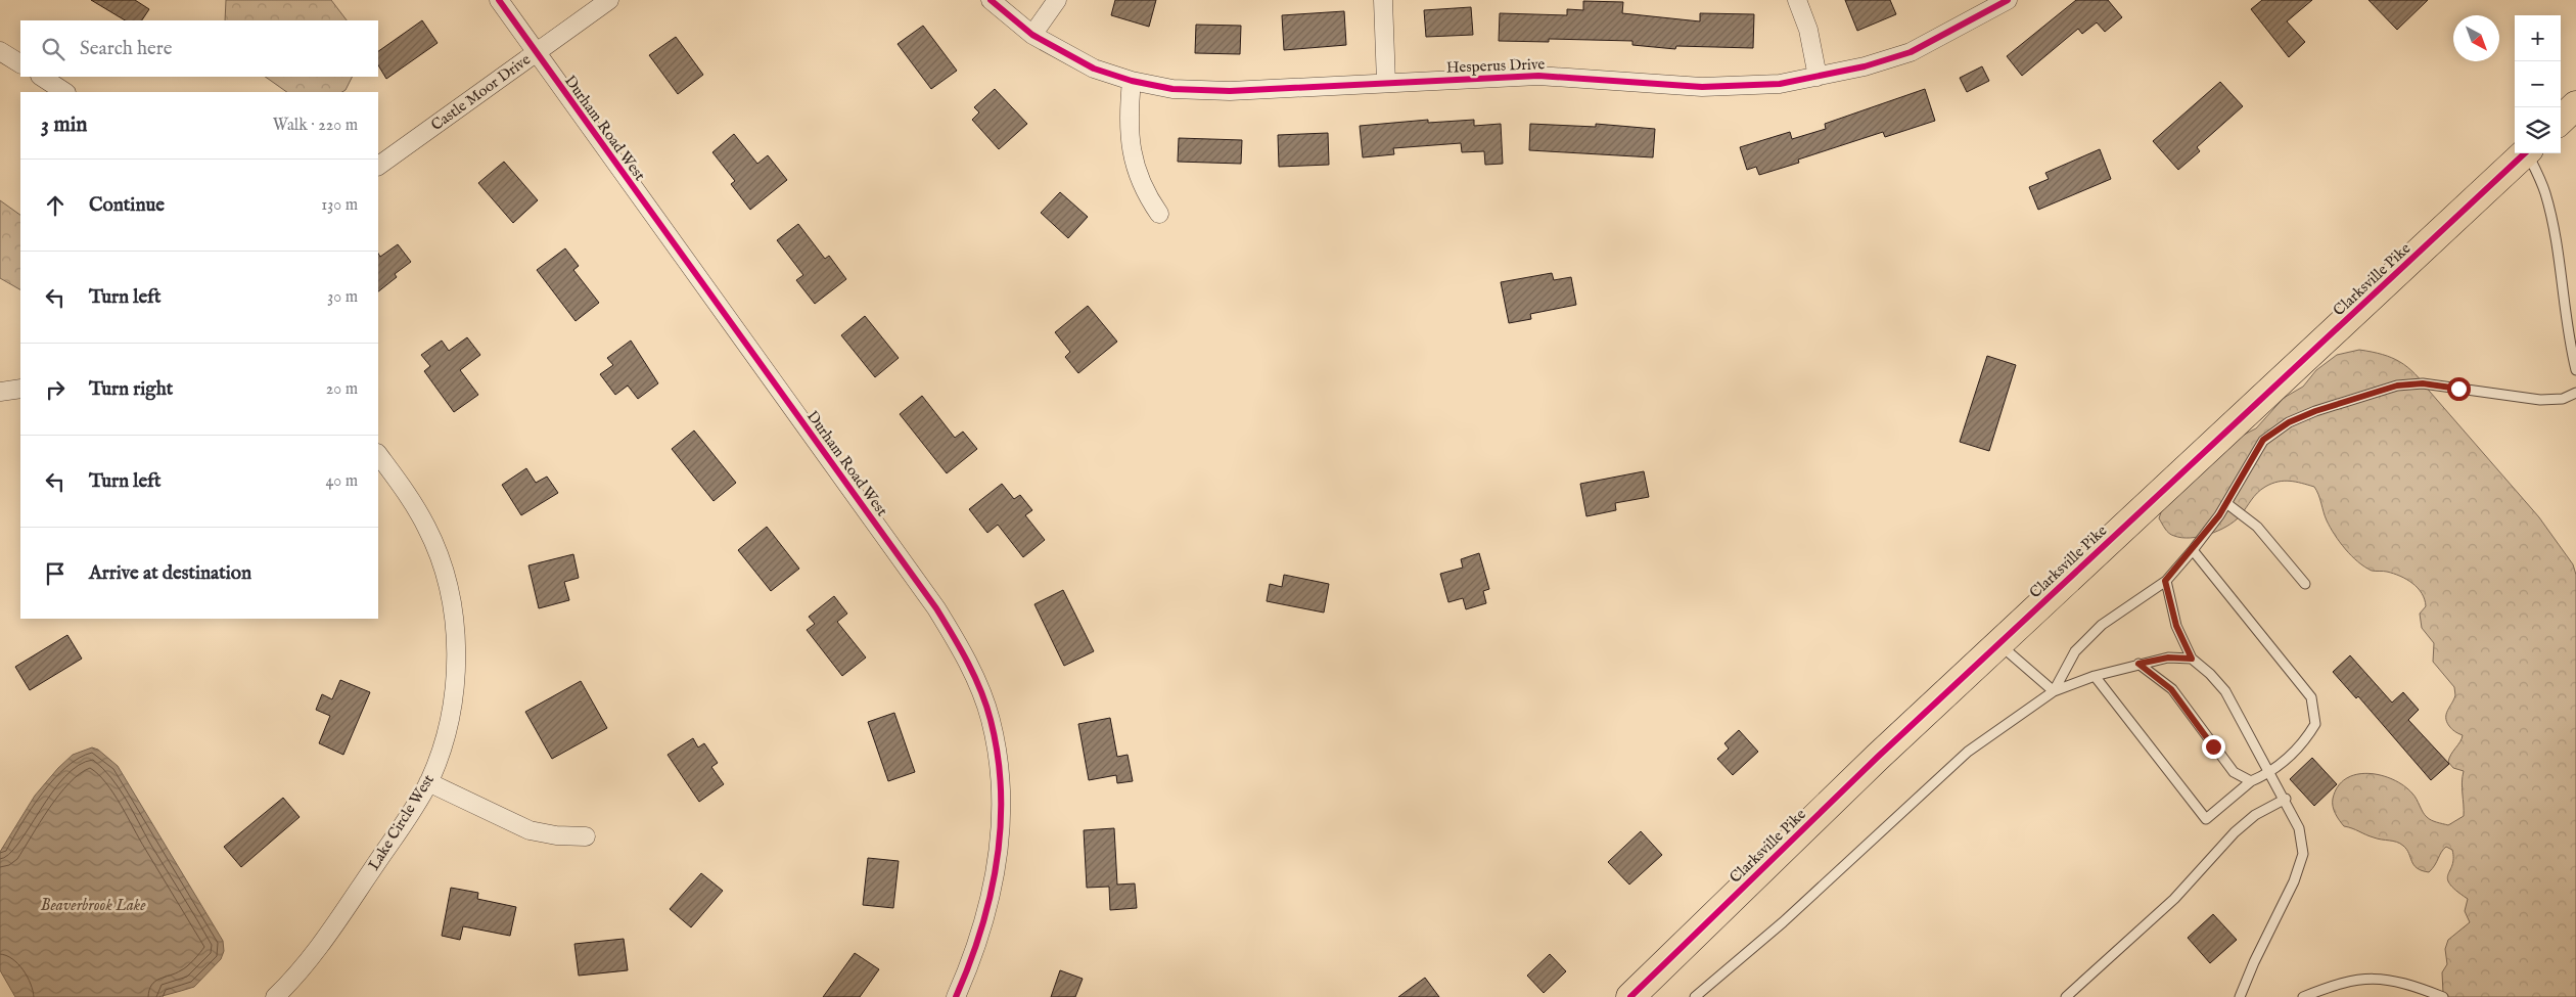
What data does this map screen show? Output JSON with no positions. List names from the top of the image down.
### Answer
{
  "streets": {
    "main road": ["Clarksville Pike"],
    "street": [
      "Hesperus Drive",
      "Castle Moor Drive",
      "Durham Road West",
      "Lake Circle West"
    ]
  },
  "crossings": [
    ["Castle Moor Drive", "Durham Road West"]
  ],
  "water": ["Beaverbrook Lake"],
  "north": "bottom right",
  "page": {
    "map_buttons": ["+", "−"],
    "search": "Search here",
    "heading": ["3 min", "Walk · 220 m"],
    "list": [
      ["Continue", "130 m"],
      ["Turn left", "30 m"],
      ["Turn right", "20 m"],
      ["Turn left", "40 m"],
      "Arrive at destination"
    ]
  }
}
